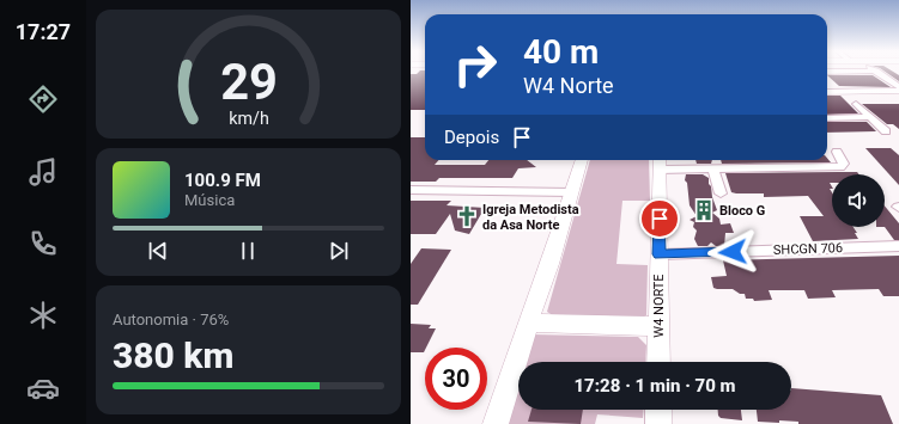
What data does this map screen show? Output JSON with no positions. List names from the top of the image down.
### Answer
{
  "streets": {
    "main road": ["W4 NORTE"],
    "street": ["SHCGN 706"]
  },
  "crossings": [
    ["SHCGN 706", "W4 NORTE"]
  ],
  "places": {
    "building": ["Bloco G"],
    "church": ["Igreja Metodista da Asa Norte"]
  },
  "page": {
    "tabs": "17:27",
    "turn": ["40 m", "W4 Norte"],
    "then": "Depois",
    "song": ["100.9 FM", "Música"],
    "tile": ["Autonomia · 76%", "380 km"],
    "limit": "30",
    "trip": "17:28 · 1 min · 70 m",
    "gauge": ["29", "km/h"]
  }
}
